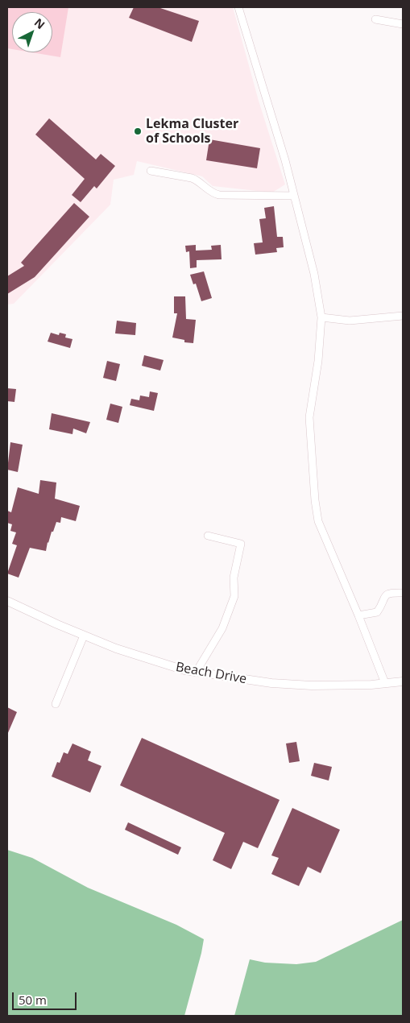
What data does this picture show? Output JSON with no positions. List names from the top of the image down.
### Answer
{
  "streets": {
    "street": ["Beach Drive"]
  },
  "places": ["Lekma Cluster of Schools"],
  "scale_bar": "50 m",
  "north": "top right"
}
